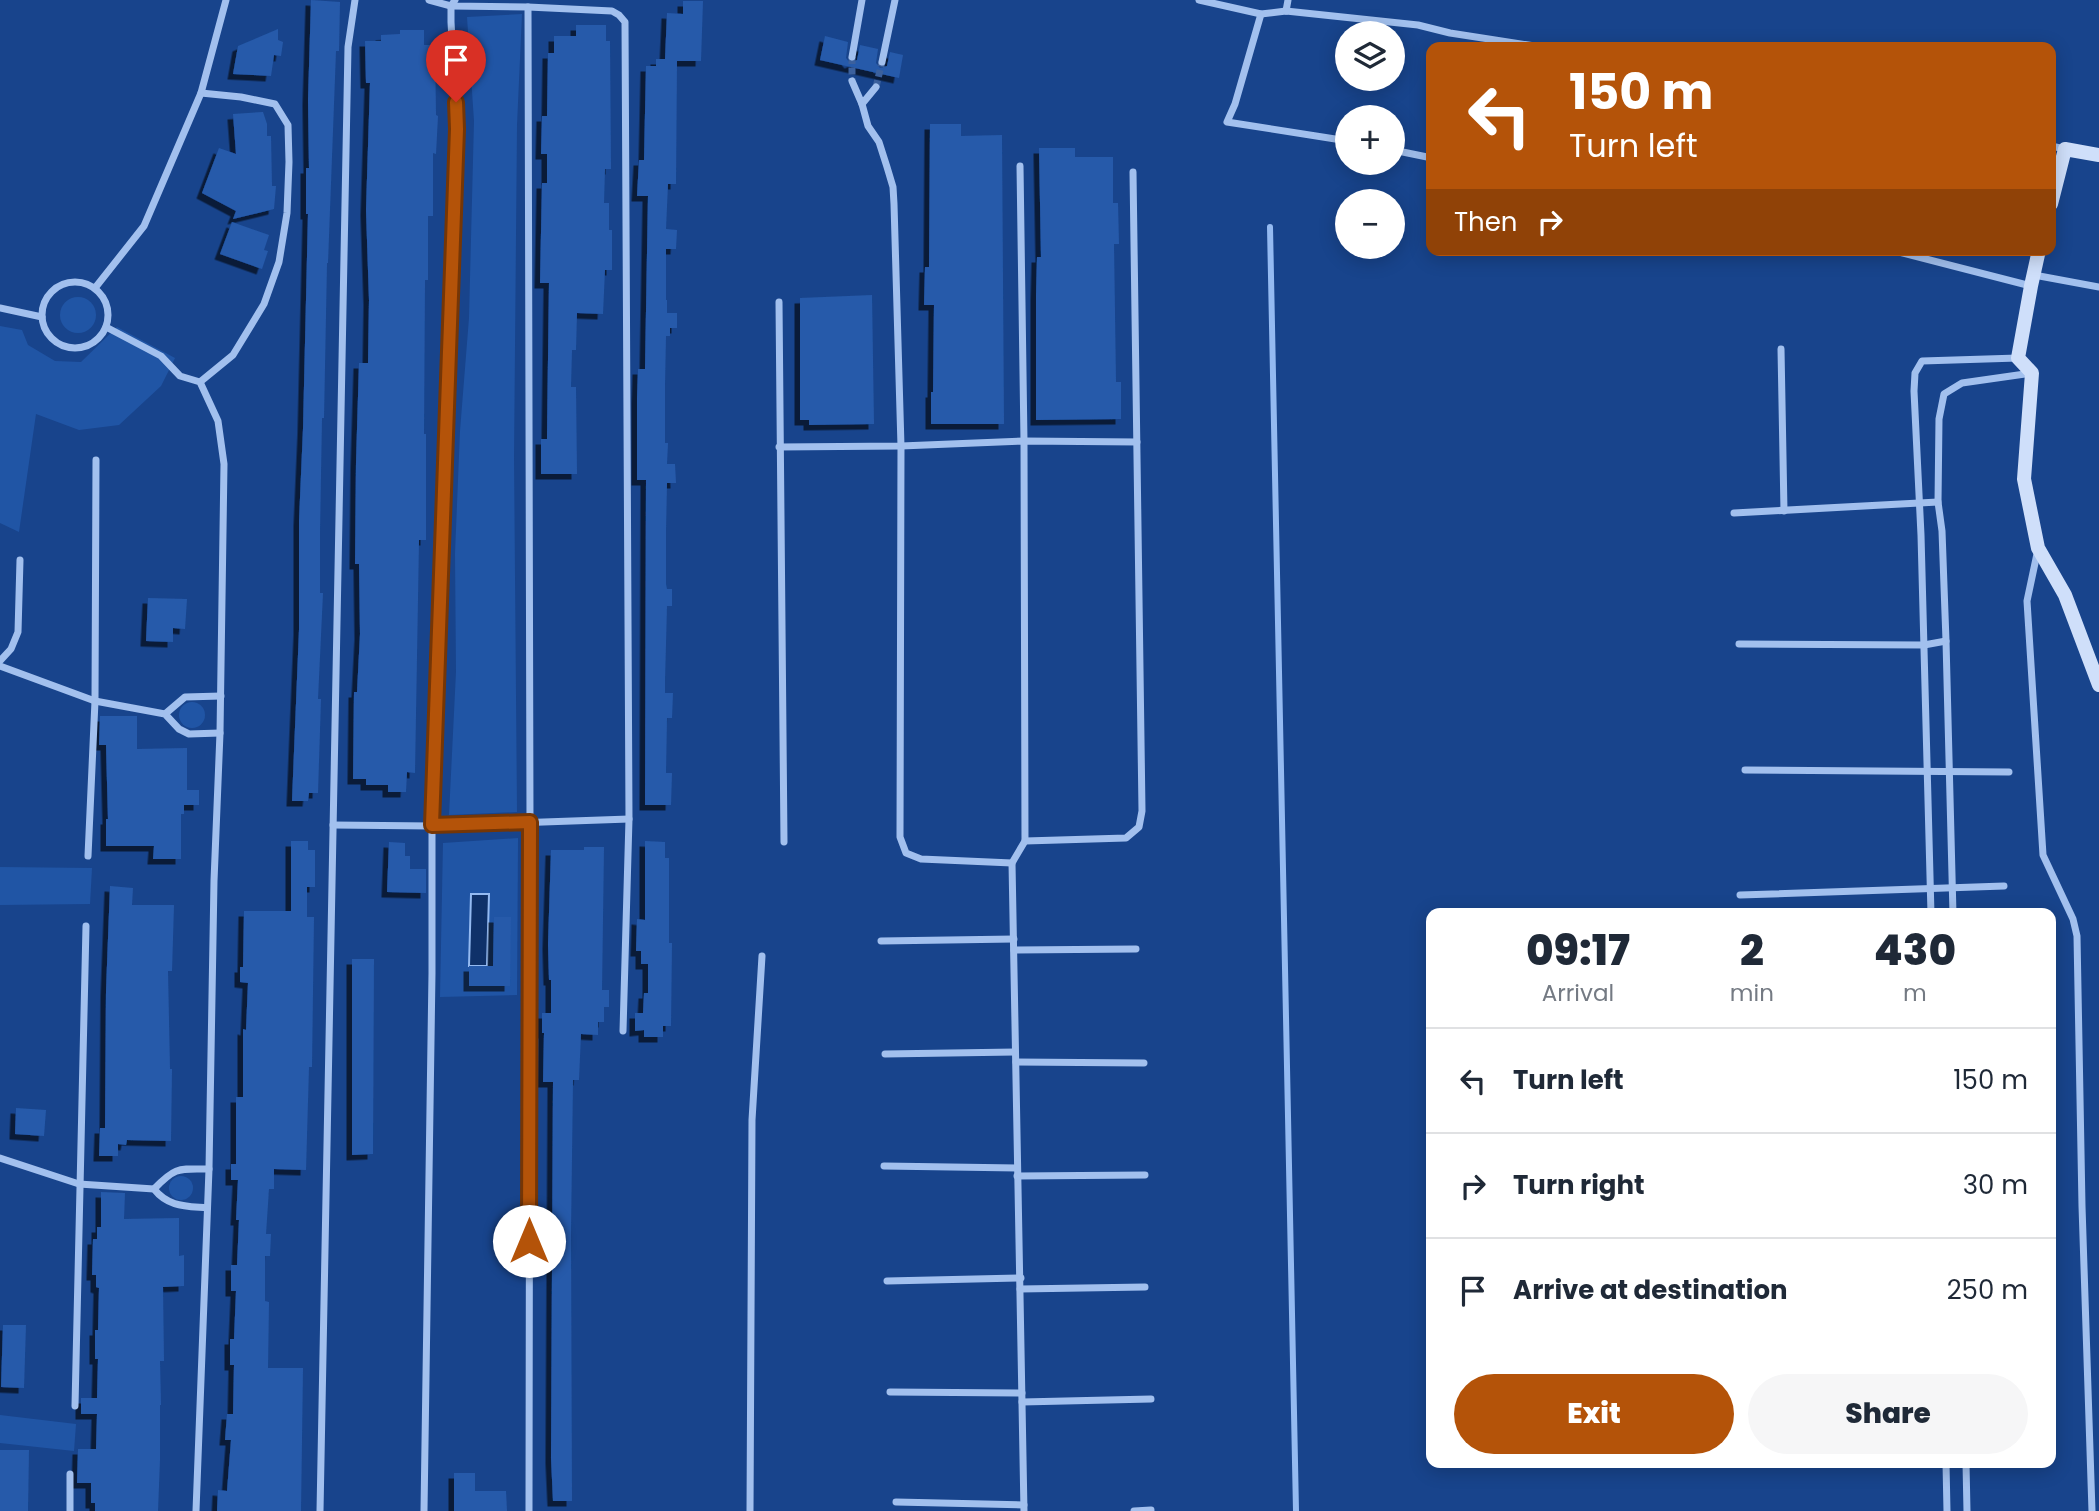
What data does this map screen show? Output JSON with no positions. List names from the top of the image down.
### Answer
{
  "page": {
    "map_buttons": ["+", "−"],
    "turn": ["150 m", "Turn left"],
    "then": "Then",
    "eta": [
      "09:17",
      "Arrival",
      "2",
      "min",
      "430",
      "m"
    ],
    "list": [
      {
        "name": "Turn left",
        "value": "150 m"
      },
      {
        "name": "Turn right",
        "value": "30 m"
      },
      {
        "name": "Arrive at destination",
        "value": "250 m"
      }
    ],
    "buttons": ["Exit", "Share"]
  }
}
